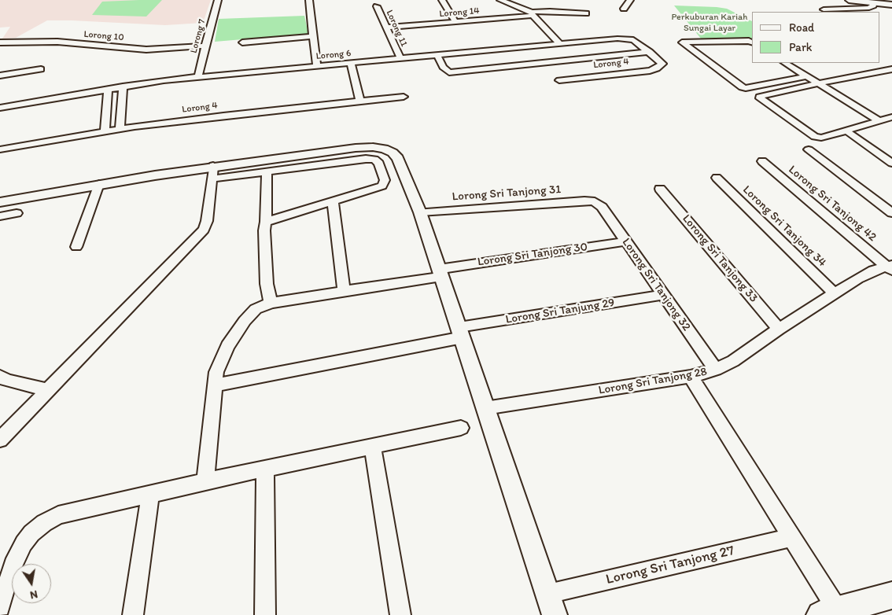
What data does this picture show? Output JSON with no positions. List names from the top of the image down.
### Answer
{
  "streets": {
    "street": [
      "Lorong 14",
      "Lorong 11",
      "Lorong 10",
      "Lorong 7",
      "Lorong 6",
      "Lorong 4",
      "Lorong Sri Tanjong 31",
      "Lorong Sri Tanjong 42",
      "Lorong Sri Tanjong 34",
      "Lorong Sri Tanjong 30",
      "Lorong Sri Tanjong 33",
      "Lorong Sri Tanjong 32",
      "Lorong Sri Tanjung 29",
      "Lorong Sri Tanjong 28",
      "Lorong Sri Tanjong 27"
    ]
  },
  "crossings": [
    ["Lorong 14", "Lorong 11"],
    ["Lorong 11", "Lorong 6"],
    ["Lorong 10", "Lorong 7"],
    ["Lorong 7", "Lorong 6"],
    ["Lorong 6", "Lorong 4"],
    ["Lorong Sri Tanjong 31", "Lorong Sri Tanjong 32"],
    ["Lorong Sri Tanjong 42", "Lorong Sri Tanjong 28"],
    ["Lorong Sri Tanjong 34", "Lorong Sri Tanjong 28"],
    ["Lorong Sri Tanjong 30", "Lorong Sri Tanjong 32"],
    ["Lorong Sri Tanjong 30", "Lorong Sri Tanjung 29"],
    ["Lorong Sri Tanjong 33", "Lorong Sri Tanjong 28"],
    ["Lorong Sri Tanjong 32", "Lorong Sri Tanjung 29"],
    ["Lorong Sri Tanjong 32", "Lorong Sri Tanjong 28"]
  ],
  "parks": ["Perkuburan Kariah Sungai Layar"],
  "legend": ["Road", "Park"],
  "north": "bottom"
}
